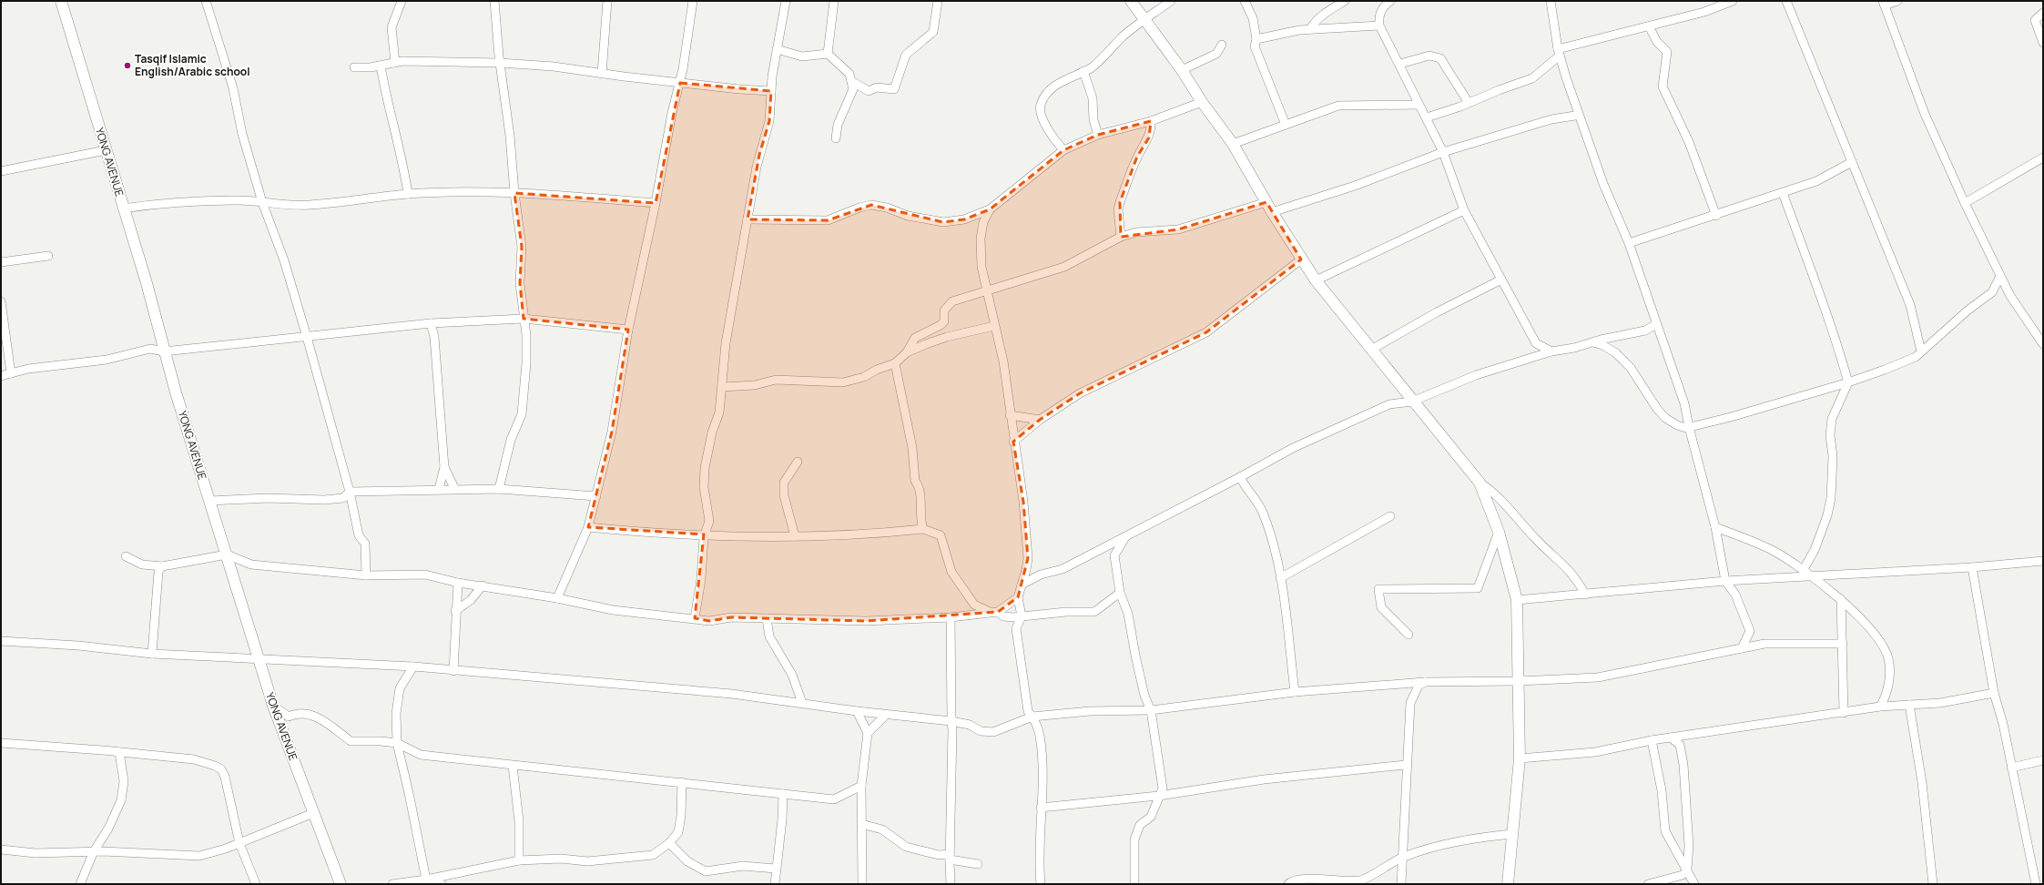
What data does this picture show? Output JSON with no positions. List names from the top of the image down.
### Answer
{
  "streets": {
    "street": ["YONG AVENUE"]
  },
  "places": ["Tasqif Islamic English/Arabic school"]
}
